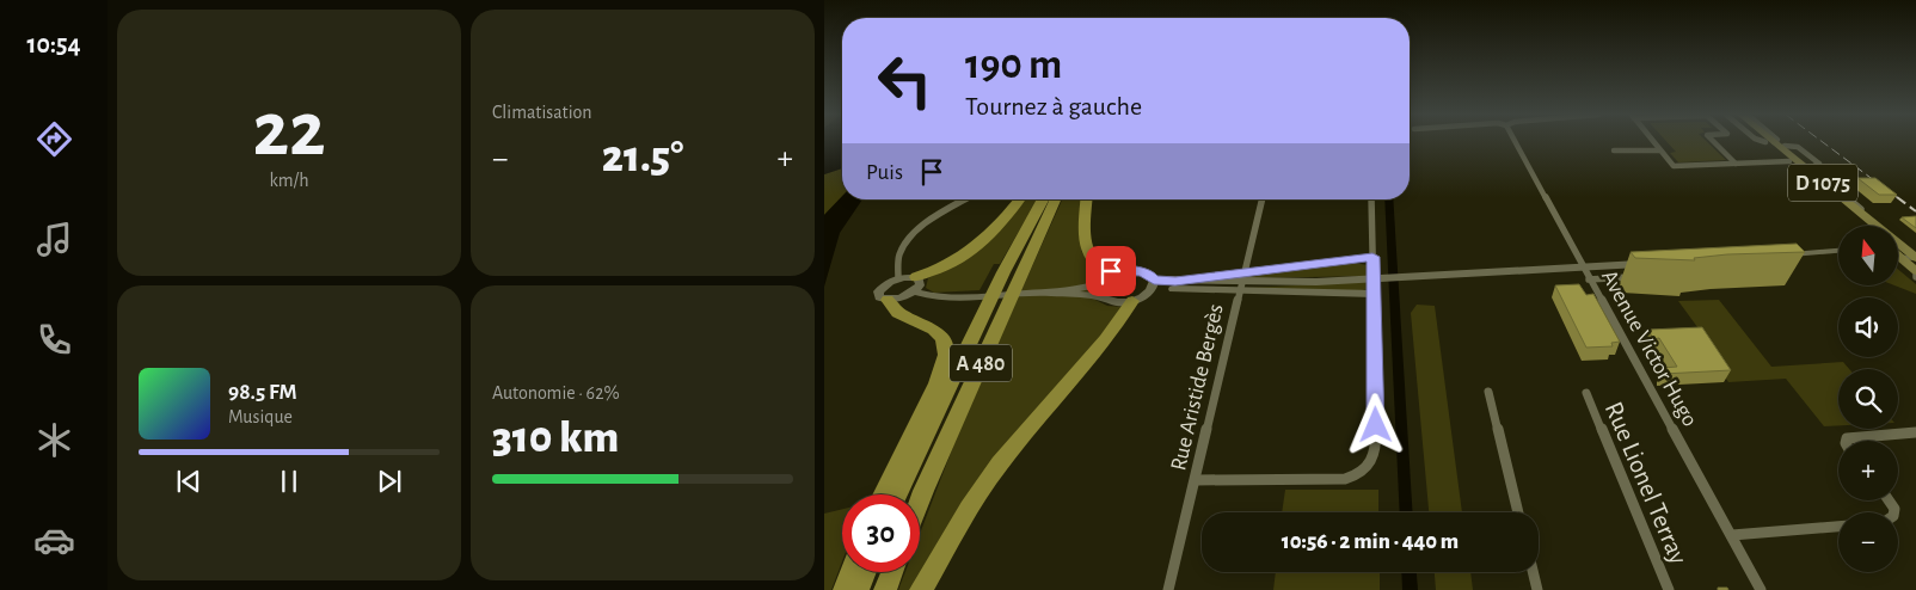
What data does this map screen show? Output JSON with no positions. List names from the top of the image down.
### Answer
{
  "streets": {
    "highway": ["A 480"],
    "main road": ["D 1075"],
    "street": ["Avenue Victor Hugo", "Rue Aristide Bergès", "Rue Lionel Terray"]
  },
  "north": "top",
  "page": {
    "tabs": "10:54",
    "tile": [
      ["22", "km/h"],
      "Climatisation",
      ["Autonomie · 62%", "310 km"]
    ],
    "turn": ["190 m", "Tournez à gauche"],
    "heat": ["−", "21.5°", "+"],
    "then": "Puis",
    "map_buttons": ["+", "−"],
    "song": ["98.5 FM", "Musique"],
    "limit": "30",
    "trip": "10:56 · 2 min · 440 m"
  }
}
